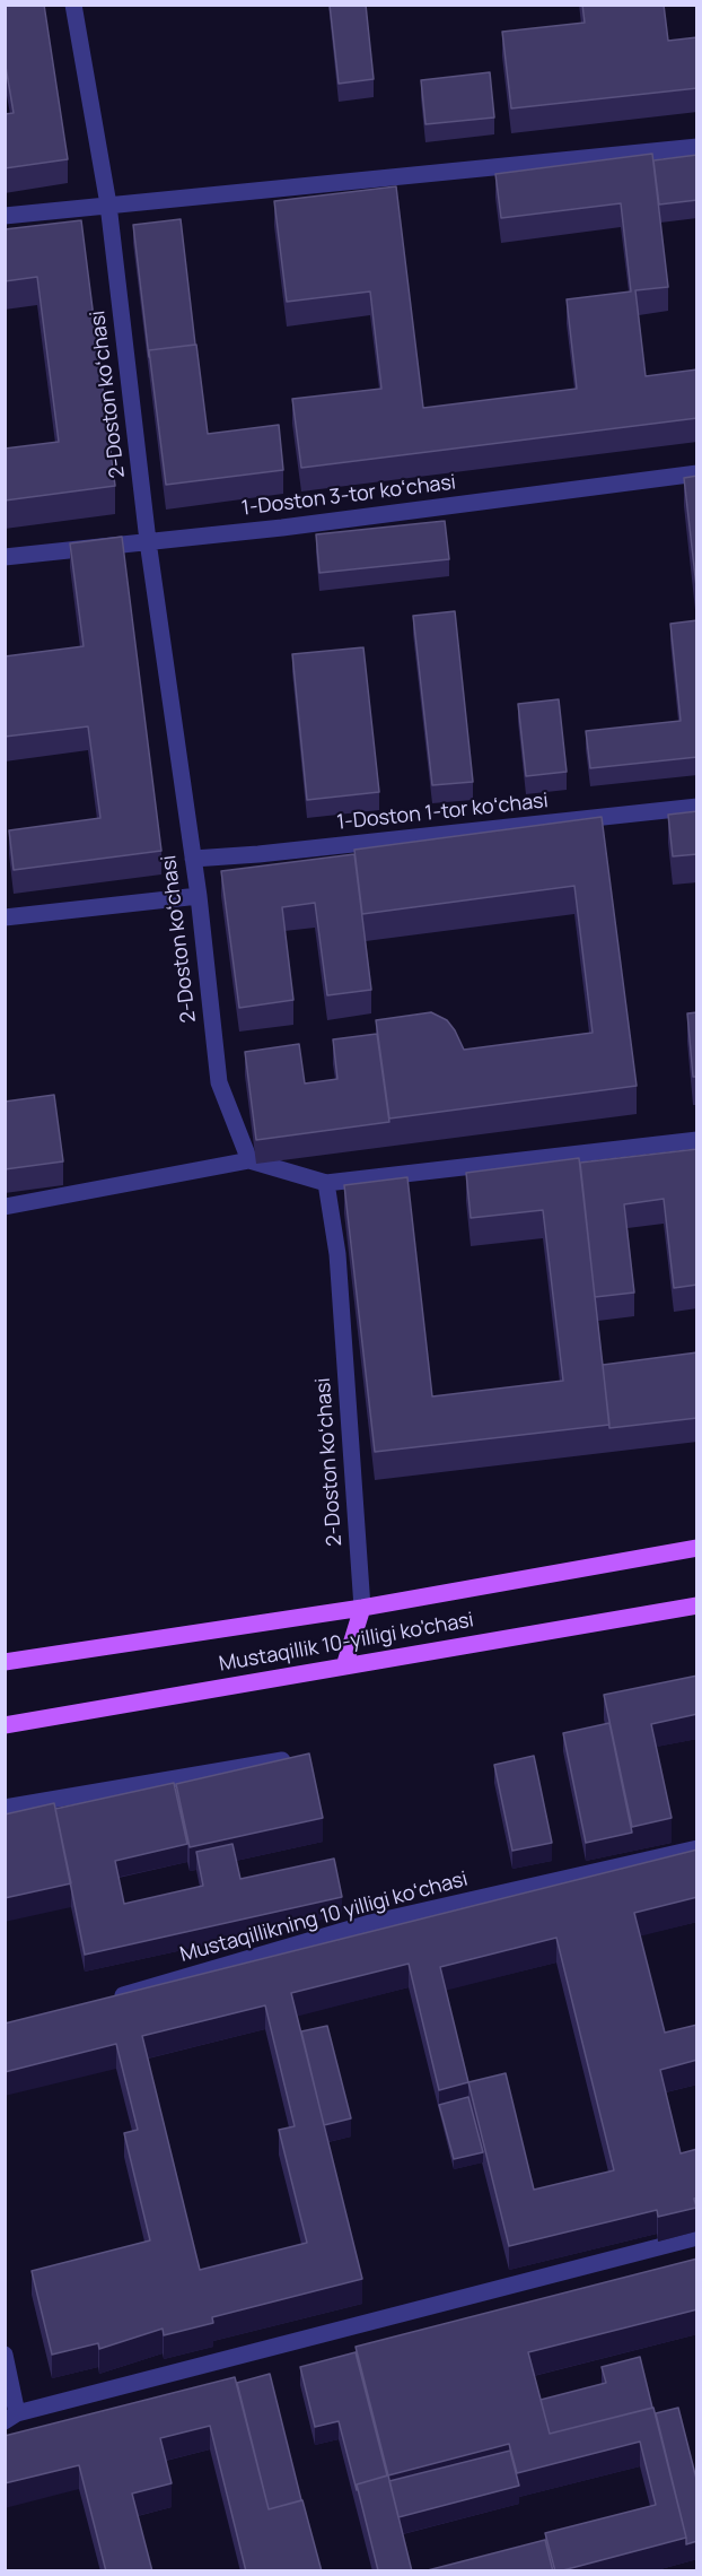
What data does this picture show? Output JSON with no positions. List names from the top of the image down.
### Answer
{
  "streets": {
    "main road": ["Mustaqillik 10-yilligi ko'chasi"],
    "street": [
      "2-Doston koʻchasi",
      "1-Doston 3-tor koʻchasi",
      "1-Doston 1-tor koʻchasi",
      "Mustaqillikning 10 yilligi koʻchasi"
    ]
  },
  "crossings": [
    ["2-Doston koʻchasi", "1-Doston 3-tor koʻchasi"],
    ["2-Doston koʻchasi", "1-Doston 1-tor koʻchasi"],
    ["2-Doston koʻchasi", "Mustaqillik 10-yilligi ko'chasi"]
  ]
}
